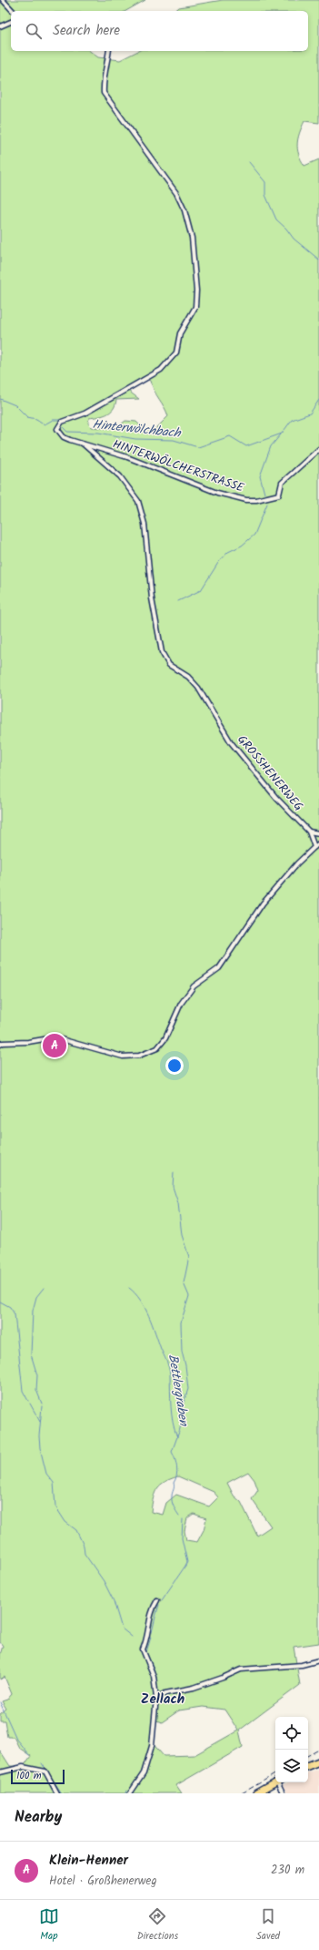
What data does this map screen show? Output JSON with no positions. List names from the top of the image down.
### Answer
{
  "streets": {
    "street": ["HINTERWÖLCHERSTRASSE", "GROSSHENERWEG"]
  },
  "crossings": [
    ["HINTERWÖLCHERSTRASSE", "GROSSHENERWEG"]
  ],
  "districts": ["Zellach"],
  "water": ["Hinterwölchbach", "Bettlergraben"],
  "scale_bar": "100 m",
  "page": {
    "search": "Search here",
    "pins": "A",
    "scale": "100 m",
    "heading": "Nearby",
    "list": [
      {
        "mark": "A",
        "name": "Klein-Henner",
        "note": "Hotel · Großhenerweg",
        "value": "230 m"
      }
    ],
    "nav": ["Map", "Directions", "Saved"]
  }
}
